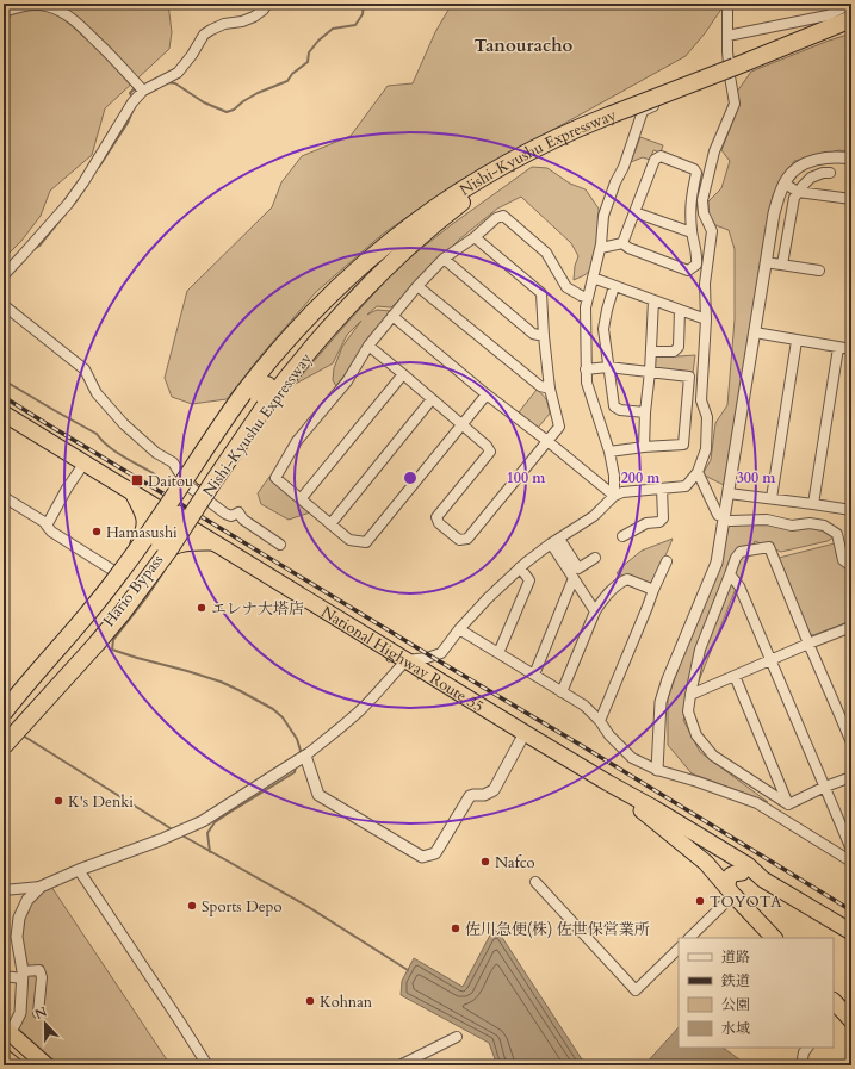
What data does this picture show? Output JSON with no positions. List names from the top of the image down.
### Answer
{
  "streets": {
    "highway": ["Nishi-Kyushu Expressway", "Hario Bypass", "National Highway Route 35"]
  },
  "crossings": [
    ["Nishi-Kyushu Expressway", "Hario Bypass"],
    ["Hario Bypass", "National Highway Route 35"]
  ],
  "districts": ["Tanouracho"],
  "places": {
    "transit": ["Daitou"],
    "other": [
      "Hamasushi",
      "エレナ大塔店",
      "K's Denki",
      "Nafco",
      "TOYOTA",
      "Sports Depo",
      "佐川急便(株) 佐世保営業所",
      "Kohnan"
    ]
  },
  "legend": [
    "道路",
    "鉄道",
    "公園",
    "水域"
  ],
  "north": "top",
  "rings": ["100 m", "200 m", "300 m"]
}
